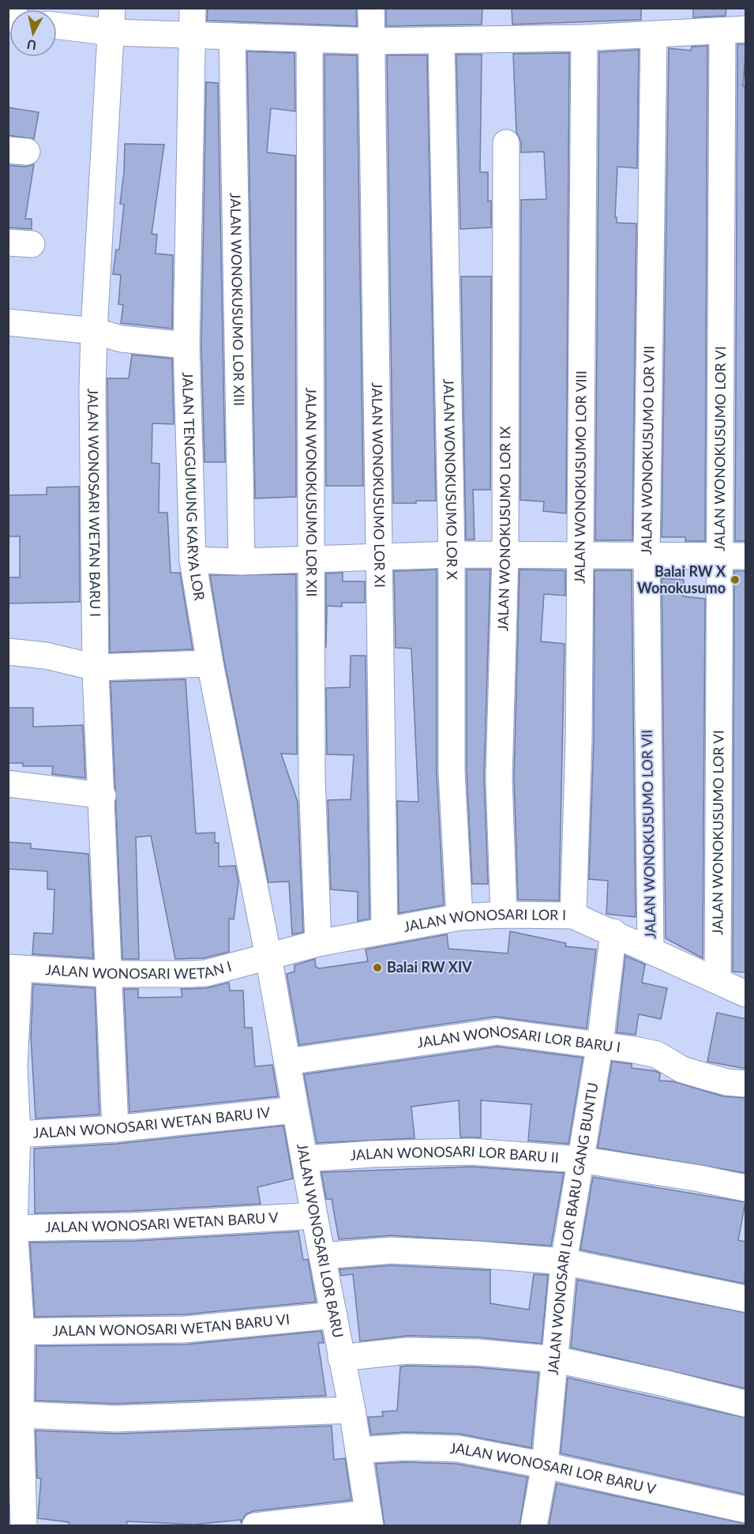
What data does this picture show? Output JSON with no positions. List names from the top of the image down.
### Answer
{
  "streets": {
    "street": [
      "JALAN WONOKUSUMO LOR XIII",
      "JALAN WONOKUSUMO LOR VI",
      "JALAN WONOKUSUMO LOR VII",
      "JALAN WONOKUSUMO LOR VIII",
      "JALAN WONOKUSUMO LOR X",
      "JALAN TENGGUMUNG KARYA LOR",
      "JALAN WONOKUSUMO LOR XI",
      "JALAN WONOKUSUMO LOR XII",
      "JALAN WONOSARI WETAN BARU I",
      "JALAN WONOKUSUMO LOR IX",
      "JALAN WONOSARI LOR I",
      "JALAN WONOSARI WETAN I",
      "JALAN WONOSARI LOR BARU I",
      "JALAN WONOSARI WETAN BARU IV",
      "JALAN WONOSARI LOR BARU II",
      "JALAN WONOSARI WETAN BARU V",
      "JALAN WONOSARI LOR BARU GANG BUNTU",
      "JALAN WONOSARI LOR BARU",
      "JALAN WONOSARI WETAN BARU VI",
      "JALAN WONOSARI LOR BARU V"
    ]
  },
  "crossings": [
    ["JALAN WONOKUSUMO LOR VI", "JALAN WONOSARI LOR I"],
    ["JALAN WONOKUSUMO LOR VII", "JALAN WONOSARI LOR I"],
    ["JALAN WONOKUSUMO LOR VIII", "JALAN WONOSARI LOR I"],
    ["JALAN WONOKUSUMO LOR X", "JALAN WONOSARI LOR I"],
    ["JALAN TENGGUMUNG KARYA LOR", "JALAN WONOSARI LOR I"],
    ["JALAN TENGGUMUNG KARYA LOR", "JALAN WONOSARI WETAN I"],
    ["JALAN TENGGUMUNG KARYA LOR", "JALAN WONOSARI LOR BARU"],
    ["JALAN WONOKUSUMO LOR XI", "JALAN WONOSARI LOR I"],
    ["JALAN WONOKUSUMO LOR XII", "JALAN WONOSARI LOR I"],
    ["JALAN WONOSARI WETAN BARU I", "JALAN WONOSARI WETAN I"],
    ["JALAN WONOSARI WETAN BARU I", "JALAN WONOSARI WETAN BARU IV"],
    ["JALAN WONOKUSUMO LOR IX", "JALAN WONOSARI LOR I"],
    ["JALAN WONOSARI LOR I", "JALAN WONOSARI WETAN I"],
    ["JALAN WONOSARI LOR I", "JALAN WONOSARI LOR BARU GANG BUNTU"],
    ["JALAN WONOSARI LOR I", "JALAN WONOSARI LOR BARU"],
    ["JALAN WONOSARI WETAN I", "JALAN WONOSARI LOR BARU"],
    ["JALAN WONOSARI LOR BARU I", "JALAN WONOSARI LOR BARU GANG BUNTU"],
    ["JALAN WONOSARI LOR BARU I", "JALAN WONOSARI LOR BARU"],
    ["JALAN WONOSARI WETAN BARU IV", "JALAN WONOSARI LOR BARU"],
    ["JALAN WONOSARI LOR BARU II", "JALAN WONOSARI LOR BARU GANG BUNTU"],
    ["JALAN WONOSARI LOR BARU II", "JALAN WONOSARI LOR BARU"],
    ["JALAN WONOSARI WETAN BARU V", "JALAN WONOSARI LOR BARU"],
    ["JALAN WONOSARI LOR BARU GANG BUNTU", "JALAN WONOSARI LOR BARU V"],
    ["JALAN WONOSARI LOR BARU", "JALAN WONOSARI WETAN BARU VI"],
    ["JALAN WONOSARI LOR BARU", "JALAN WONOSARI LOR BARU V"]
  ],
  "places": ["Balai RW X Wonokusumo", "Balai RW XIV"],
  "north": "bottom"
}
